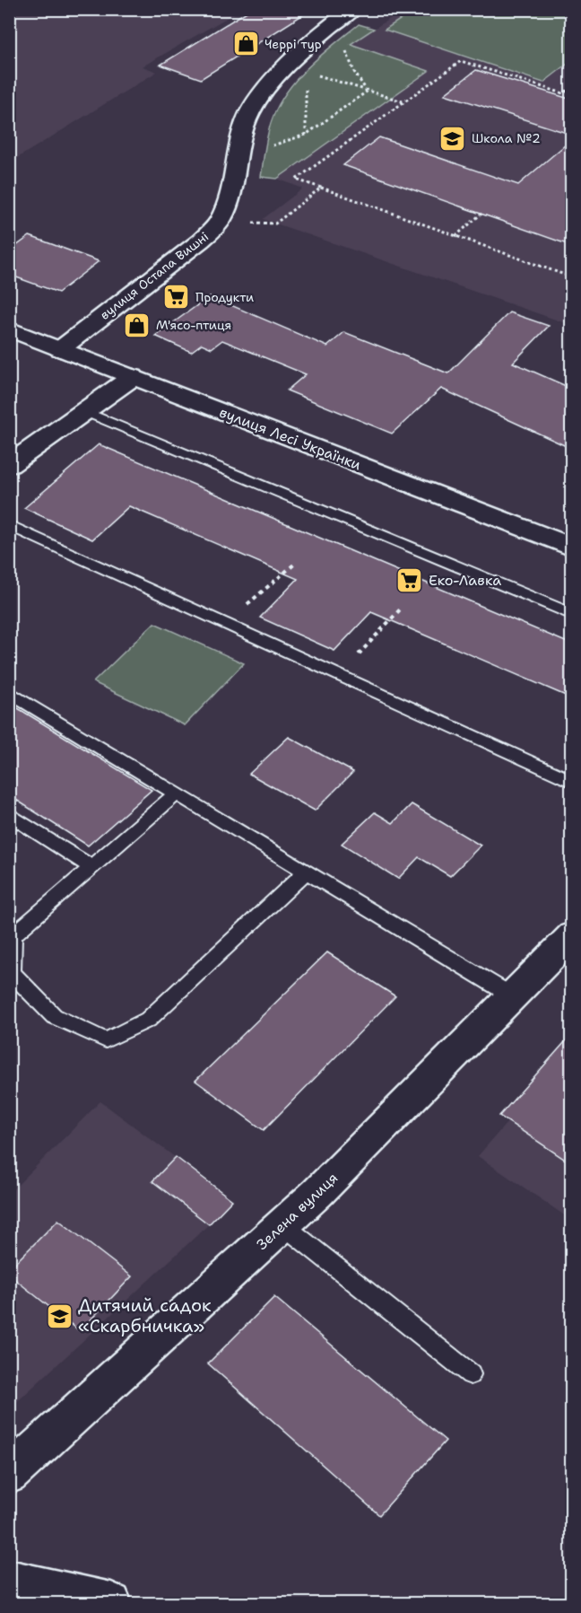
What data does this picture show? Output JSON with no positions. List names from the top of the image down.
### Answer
{
  "streets": {
    "street": ["вулиця Остапа Вишні", "вулиця Лесі Українки", "Зелена вулиця"]
  },
  "crossings": [
    ["вулиця Остапа Вишні", "вулиця Лесі Українки"]
  ],
  "places": {
    "shop": ["Черрі тур", "М'ясо-птиця"],
    "school or university": ["Школа №2", "Дитячий садок «Скарбничка»"],
    "supermarket": ["Продукти", "Еко-Лавка"]
  }
}
